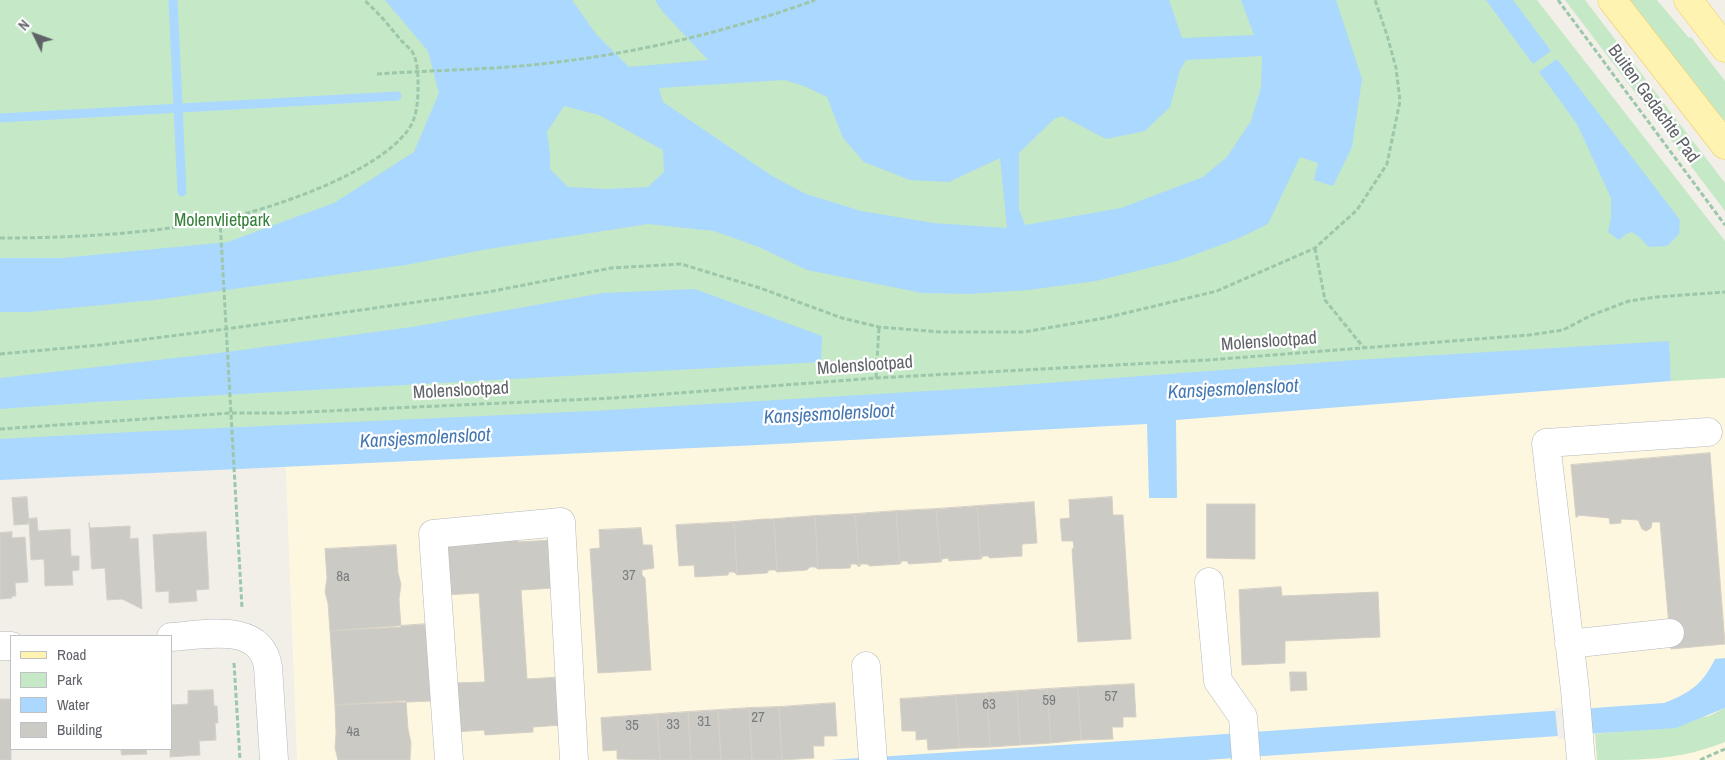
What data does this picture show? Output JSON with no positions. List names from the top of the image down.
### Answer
{
  "streets": {
    "path": ["Buiten Gedachte Pad", "Molenslootpad"]
  },
  "water": ["Kansjesmolensloot"],
  "parks": ["Molenvlietpark"],
  "house_numbers": [
    "37",
    "8a",
    "57",
    "59",
    "63",
    "27",
    "31",
    "33",
    "35",
    "4a"
  ],
  "legend": [
    "Road",
    "Park",
    "Water",
    "Building"
  ],
  "north": "top left"
}
